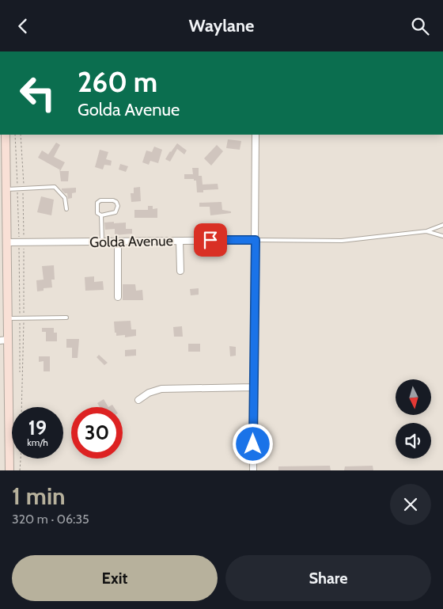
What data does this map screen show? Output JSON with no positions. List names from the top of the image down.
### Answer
{
  "streets": {
    "street": ["Golda Avenue"]
  },
  "north": "bottom",
  "page": {
    "header": "Waylane",
    "turn": ["260 m", "Golda Avenue"],
    "speed": "19 km/h",
    "limit": "30",
    "heading": ["1 min", "320 m · 06:35"],
    "buttons": ["Exit", "Share"]
  }
}
